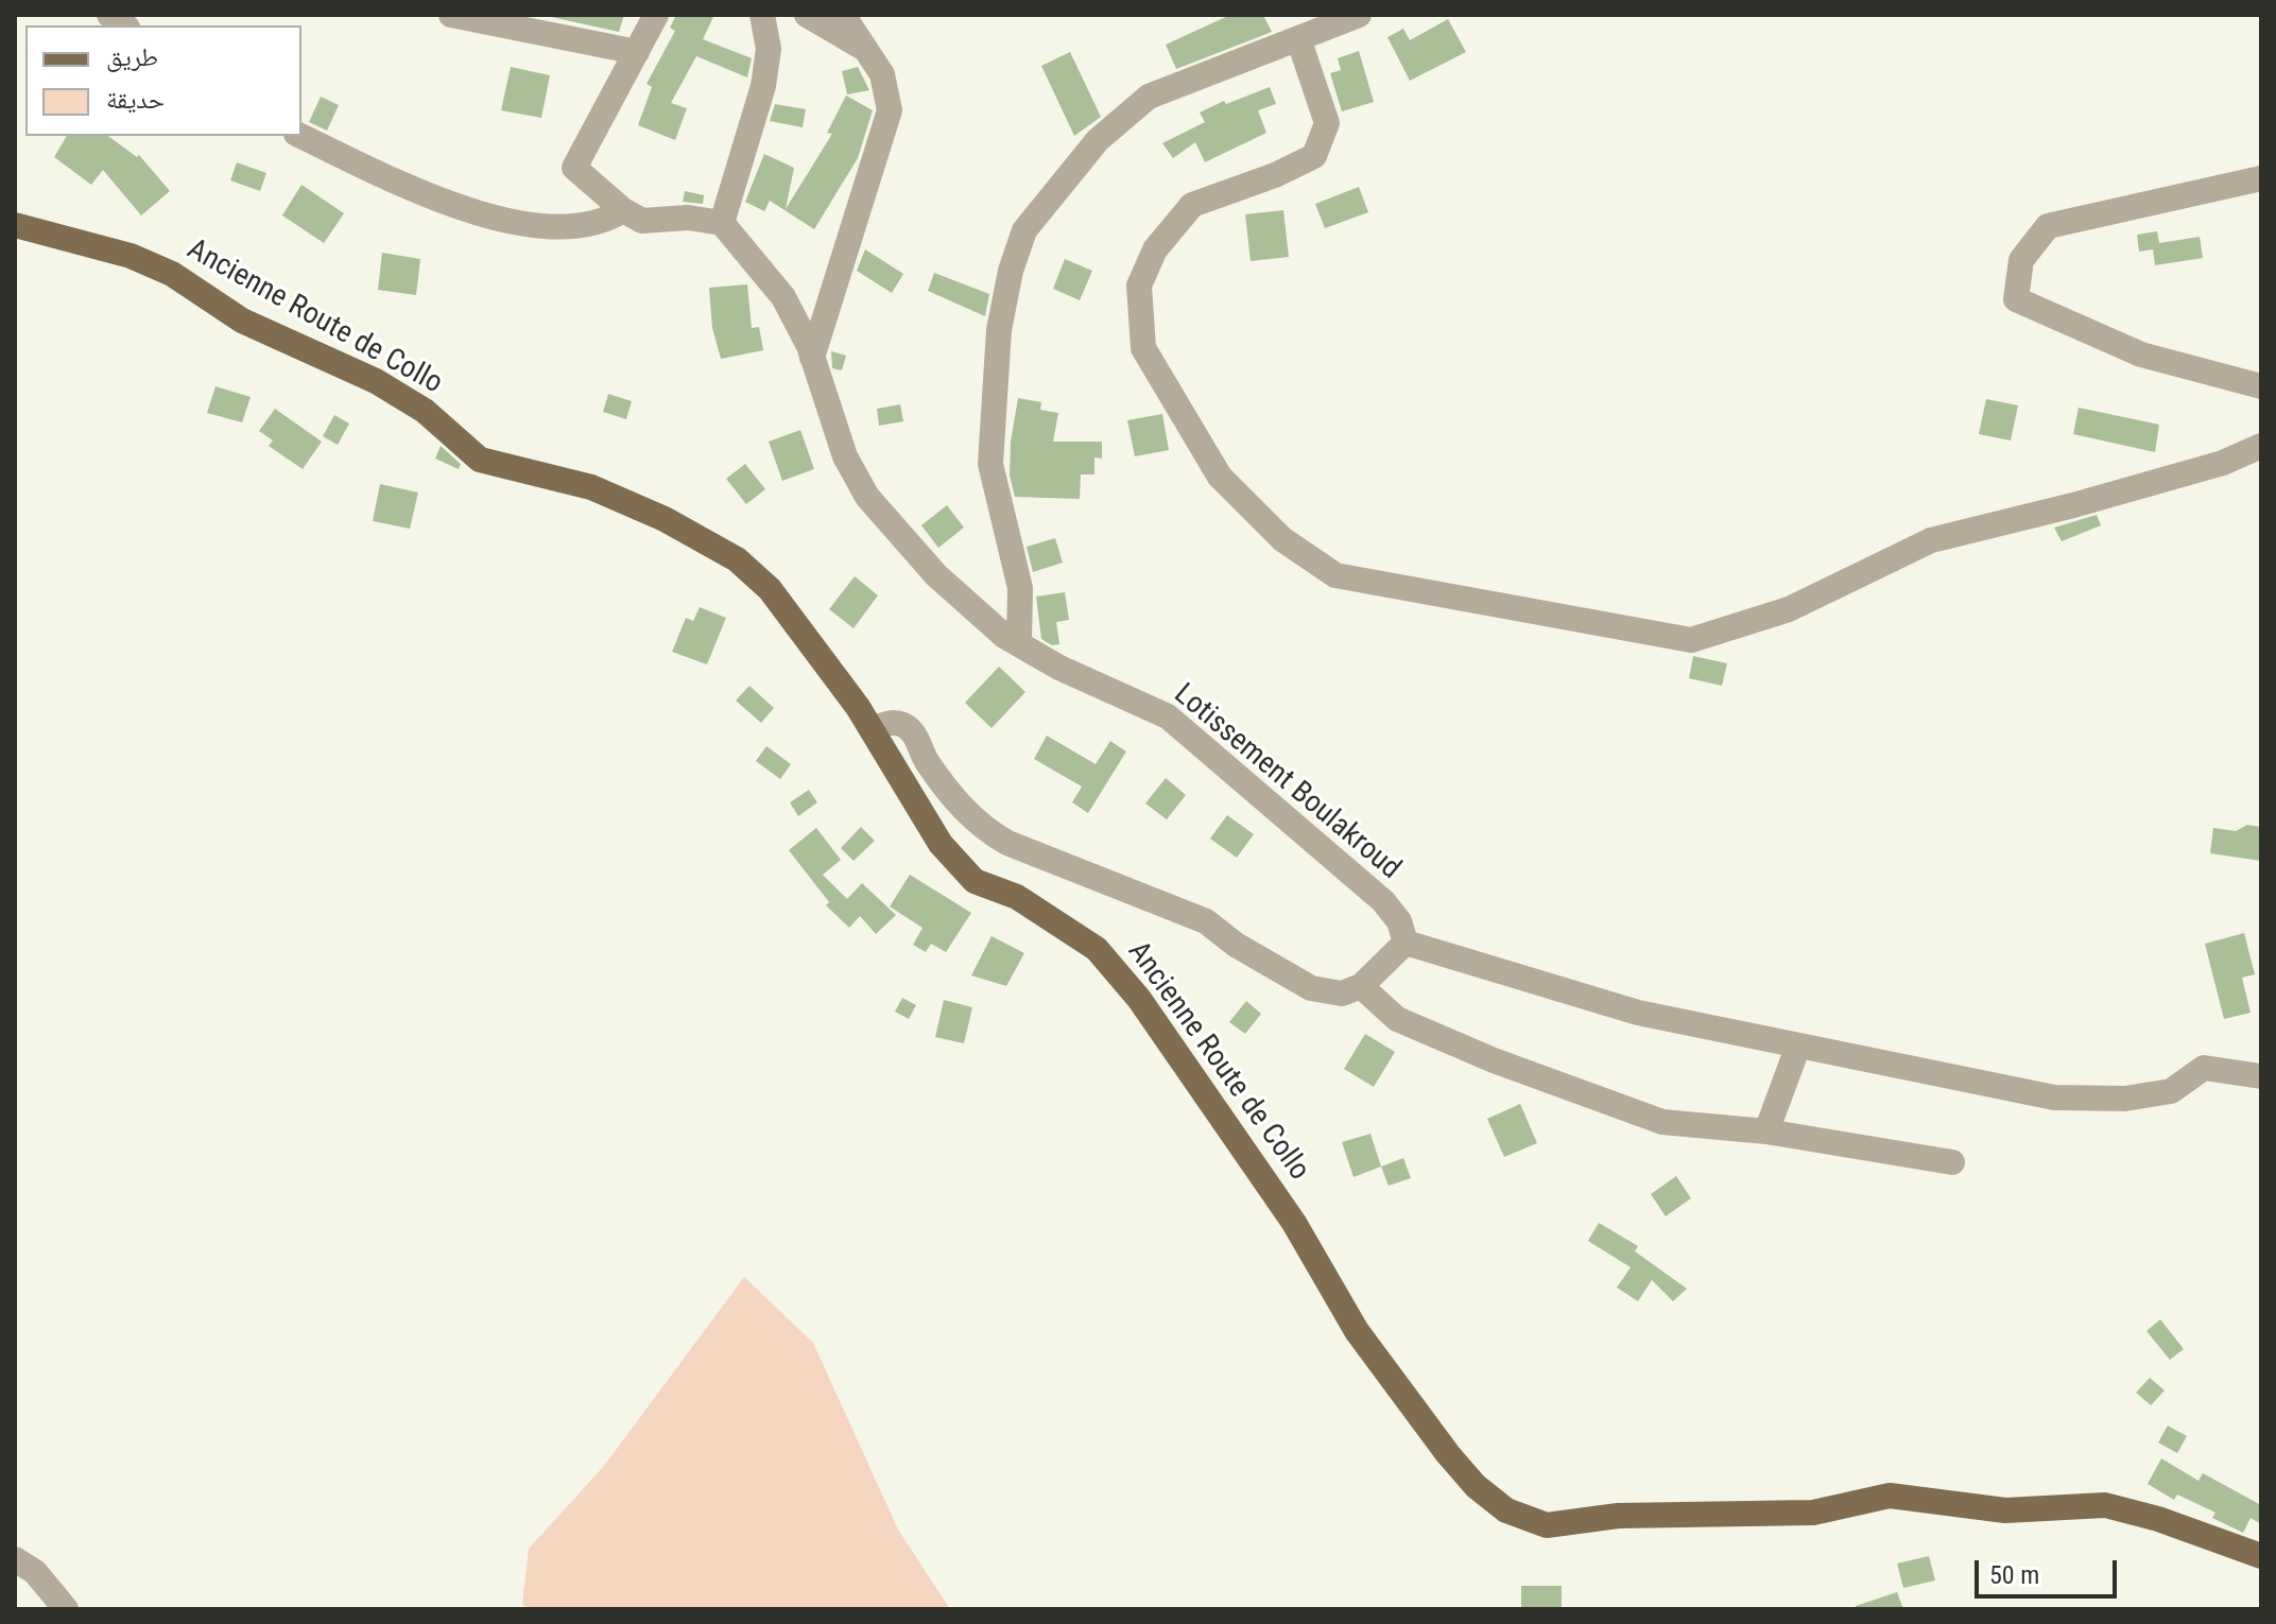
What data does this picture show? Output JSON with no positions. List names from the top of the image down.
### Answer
{
  "streets": {
    "main road": ["Ancienne Route de Collo"],
    "street": ["Lotissement Boulakroud"]
  },
  "legend": ["طريق", "حديقة"],
  "scale_bar": "50 m"
}
